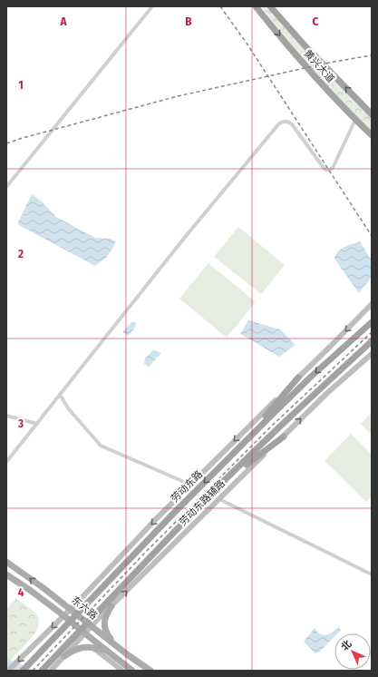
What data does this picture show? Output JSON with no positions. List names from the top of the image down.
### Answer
{
  "streets": {
    "highway": ["黄兴大道", "劳动东路"],
    "main road": ["劳动东路辅路", "东六路"]
  },
  "crossings": [
    ["劳动东路辅路", "东六路"]
  ],
  "north": "top left",
  "grid": {
    "columns": ["A", "B", "C"],
    "rows": [
      "1",
      "2",
      "3",
      "4"
    ]
  }
}
